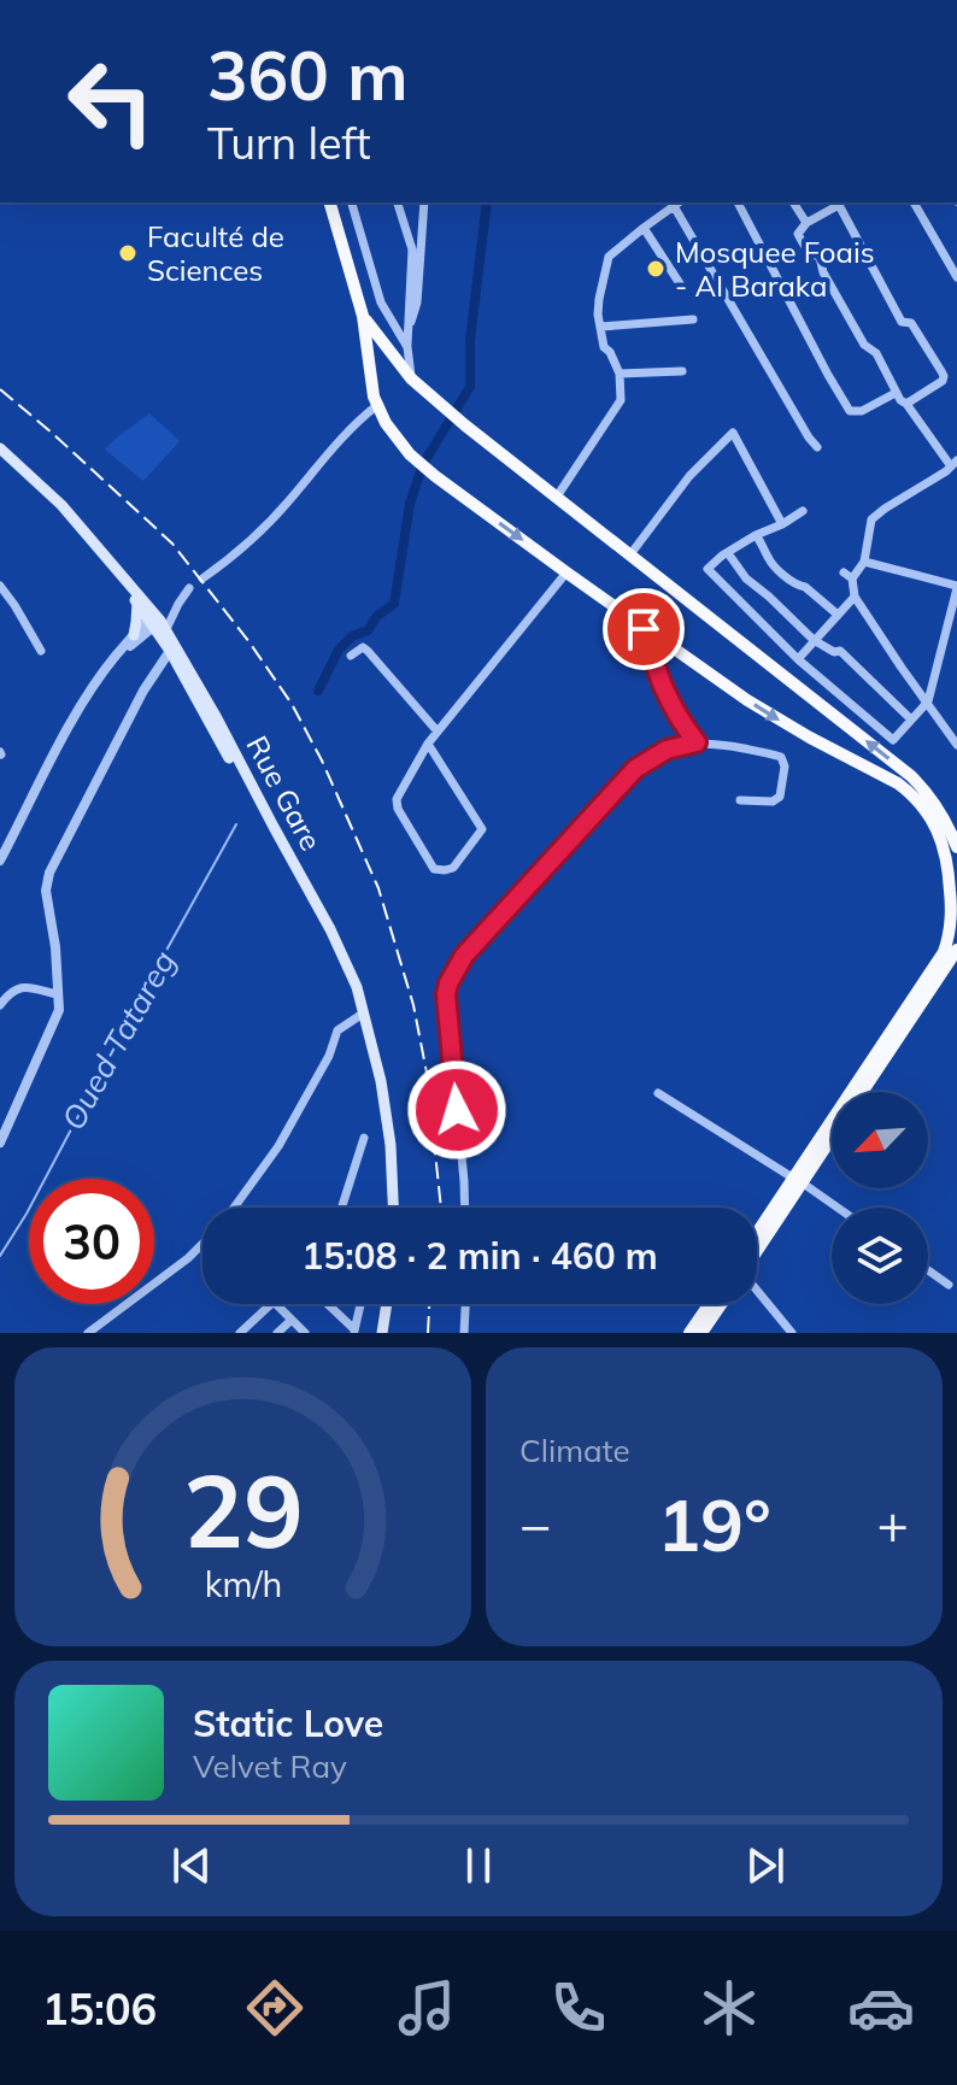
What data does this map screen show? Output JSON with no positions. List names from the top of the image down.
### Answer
{
  "streets": {
    "main road": ["Rue Gare"]
  },
  "water": ["Oued Tatareg"],
  "places": ["Faculté de Sciences", "Mosquee Foais - Al Baraka"],
  "north": "bottom left",
  "page": {
    "turn": ["360 m", "Turn left"],
    "limit": "30",
    "trip": "15:08 · 2 min · 460 m",
    "tile": "Climate",
    "heat": ["−", "19°", "+"],
    "song": ["Static Love", "Velvet Ray"],
    "tabs": "15:06",
    "gauge": ["29", "km/h"]
  }
}
